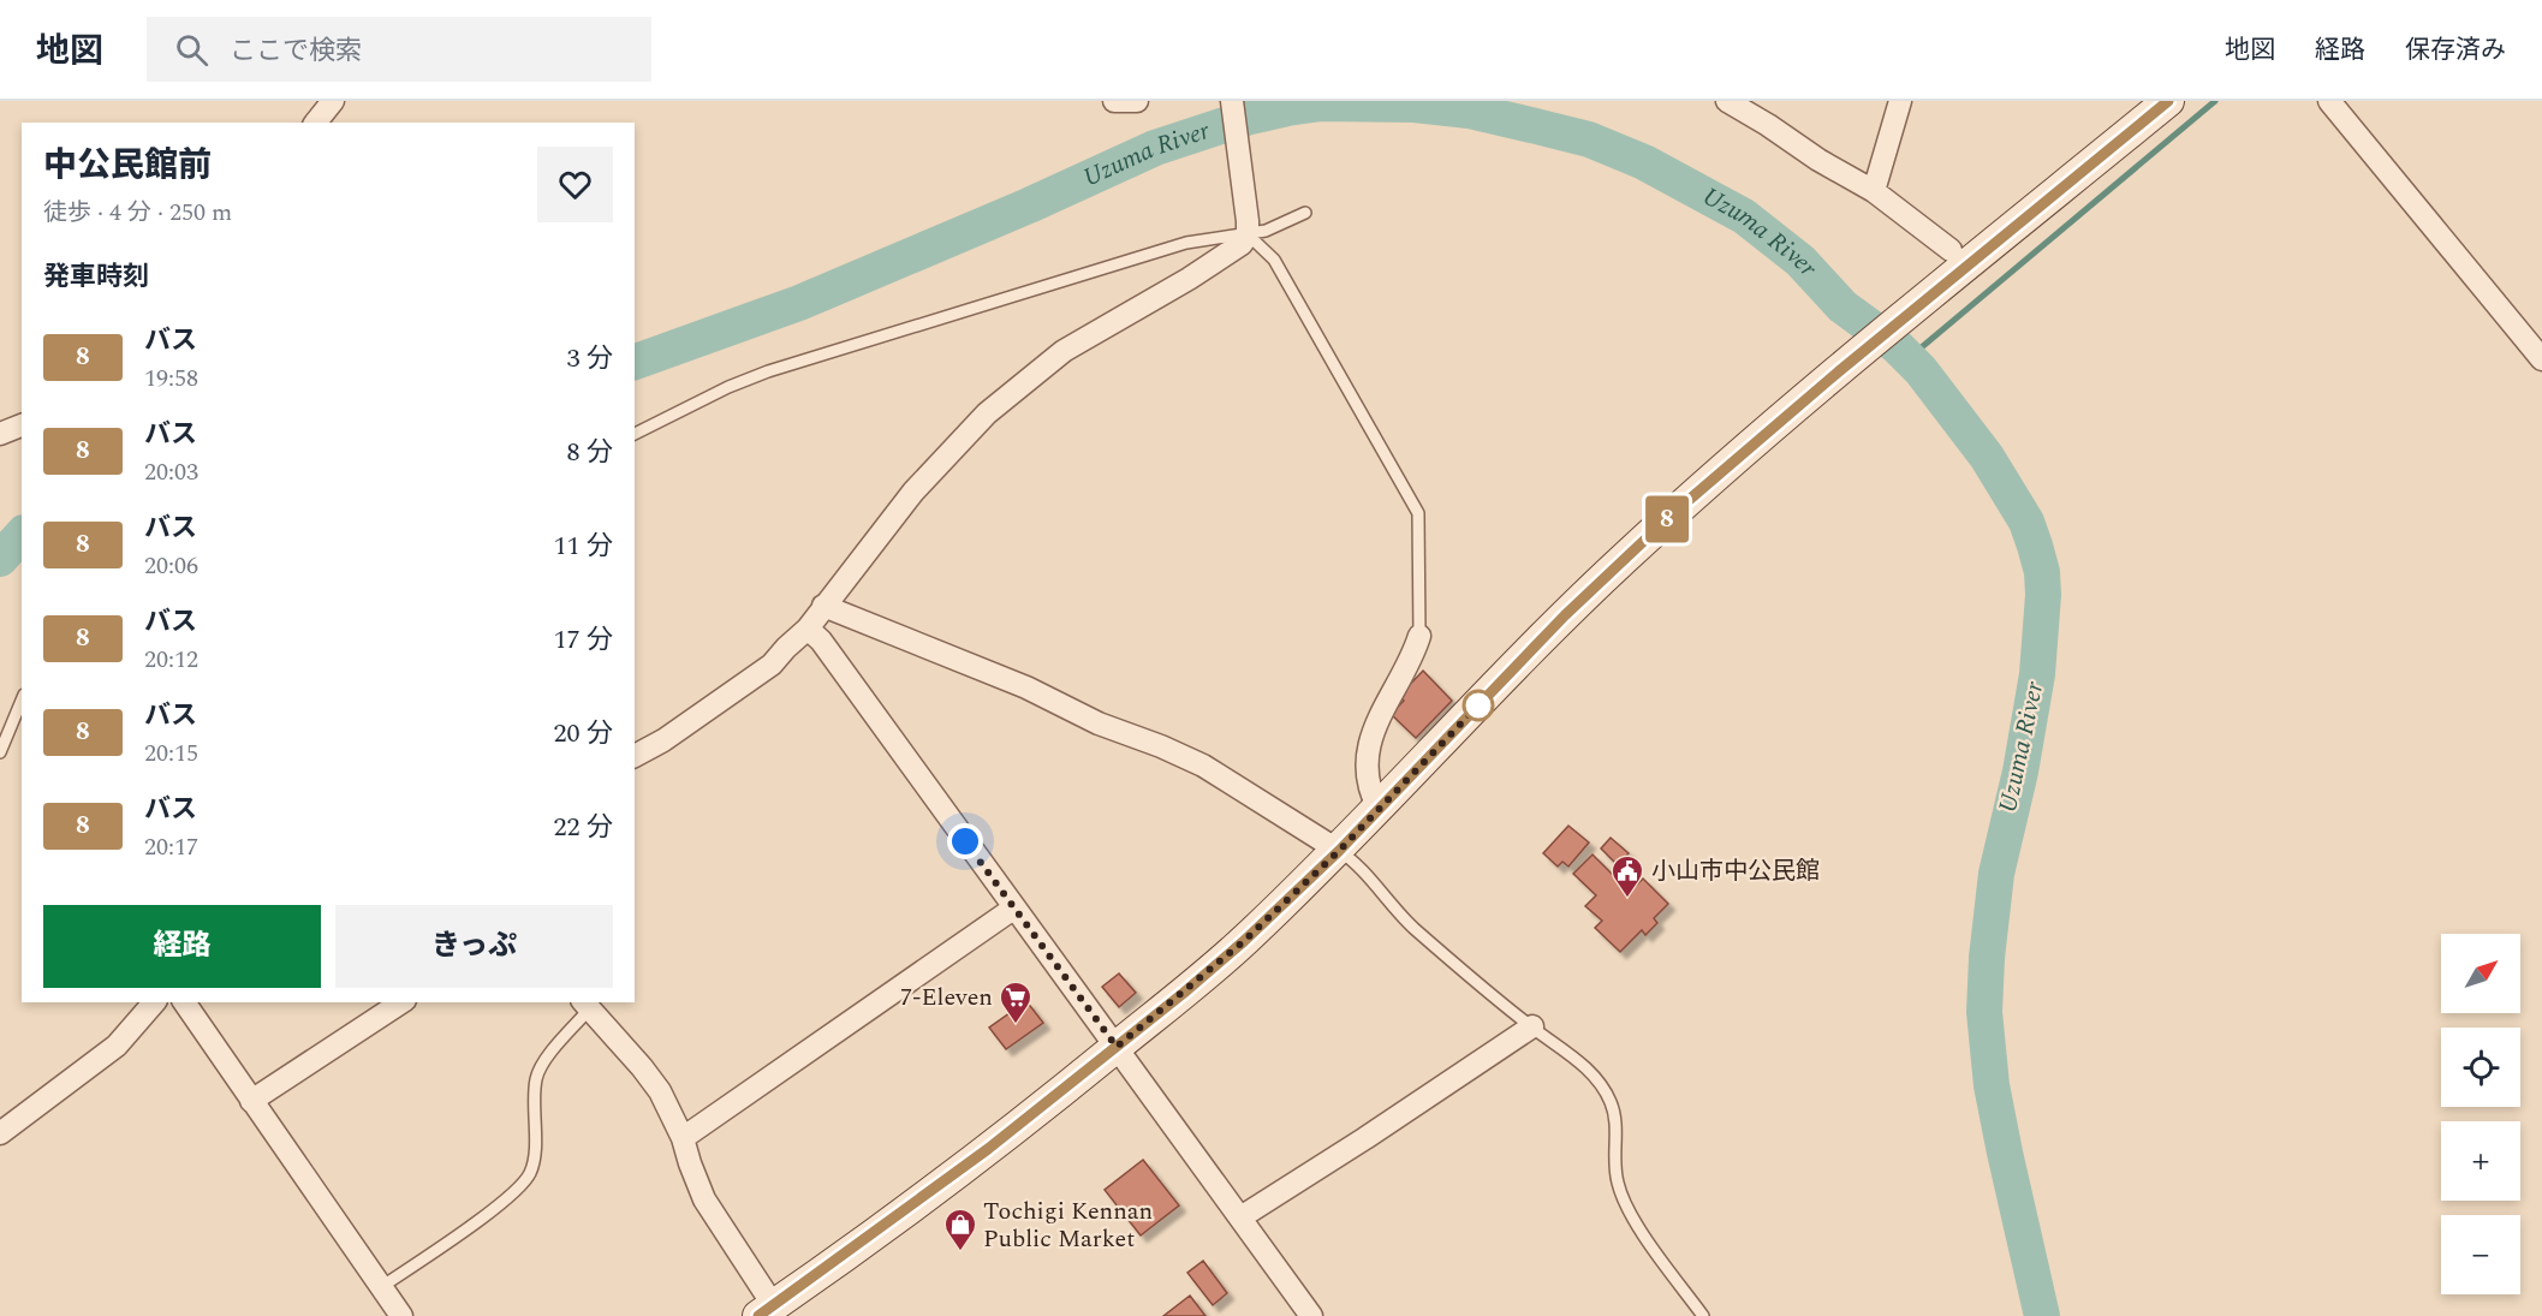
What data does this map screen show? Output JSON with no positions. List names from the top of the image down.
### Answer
{
  "water": ["Uzuma River"],
  "places": {
    "public building": ["小山市中公民館"],
    "supermarket": ["7-Eleven"],
    "shop": ["Tochigi Kennan Public Market"]
  },
  "lines": ["bus line 8"],
  "north": "top right",
  "page": {
    "header": "地図",
    "search": "ここで検索",
    "nav": ["地図", "経路", "保存済み"],
    "on_map": "8",
    "heading": [
      ["中公民館前", "徒歩 · 4 分 · 250 m"],
      "発車時刻"
    ],
    "list": [
      {
        "mark": "8",
        "name": "バス",
        "note": "19:58",
        "value": "3 分"
      },
      {
        "mark": "8",
        "name": "バス",
        "note": "20:03",
        "value": "8 分"
      },
      {
        "mark": "8",
        "name": "バス",
        "note": "20:06",
        "value": "11 分"
      },
      {
        "mark": "8",
        "name": "バス",
        "note": "20:12",
        "value": "17 分"
      },
      {
        "mark": "8",
        "name": "バス",
        "note": "20:15",
        "value": "20 分"
      },
      {
        "mark": "8",
        "name": "バス",
        "note": "20:17",
        "value": "22 分"
      }
    ],
    "buttons": ["経路", "きっぷ"],
    "map_buttons": ["+", "−"]
  }
}
